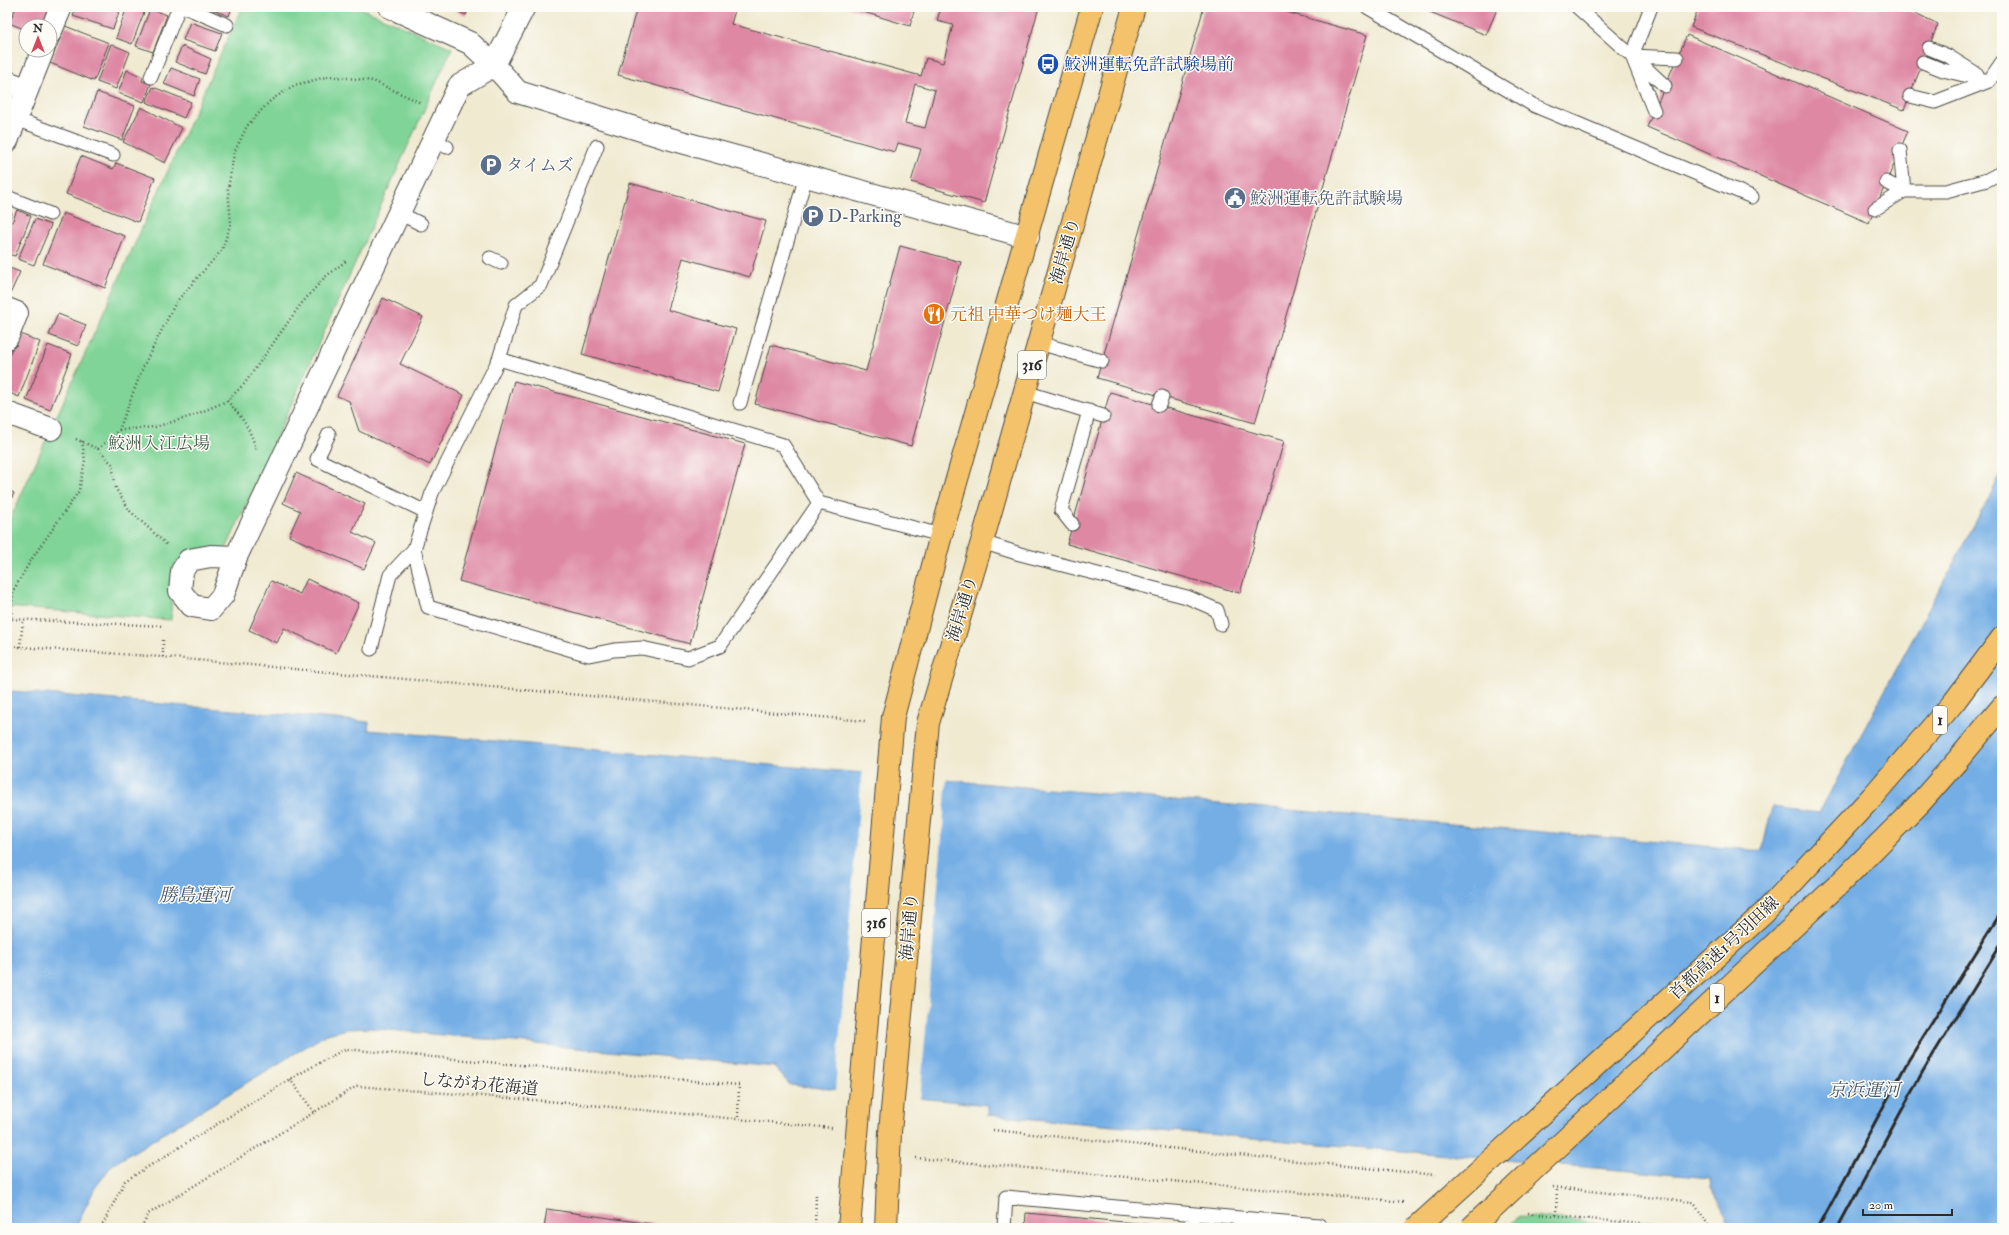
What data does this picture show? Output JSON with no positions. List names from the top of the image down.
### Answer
{
  "streets": {
    "main road": [
      "海岸通り",
      "316",
      "1",
      "首都高速1号羽田線"
    ],
    "path": ["しながわ花海道"]
  },
  "crossings": [
    ["海岸通り", "しながわ花海道"]
  ],
  "water": ["勝島運河", "京浜運河"],
  "parks": ["鮫洲入江広場"],
  "places": {
    "bus stop": ["鮫洲運転免許試験場前"],
    "parking": ["タイムズ", "D-Parking"],
    "public building": ["鮫洲運転免許試験場"],
    "restaurant": ["元祖 中華つけ麺大王"]
  },
  "scale_bar": "20 m",
  "north": "top"
}
